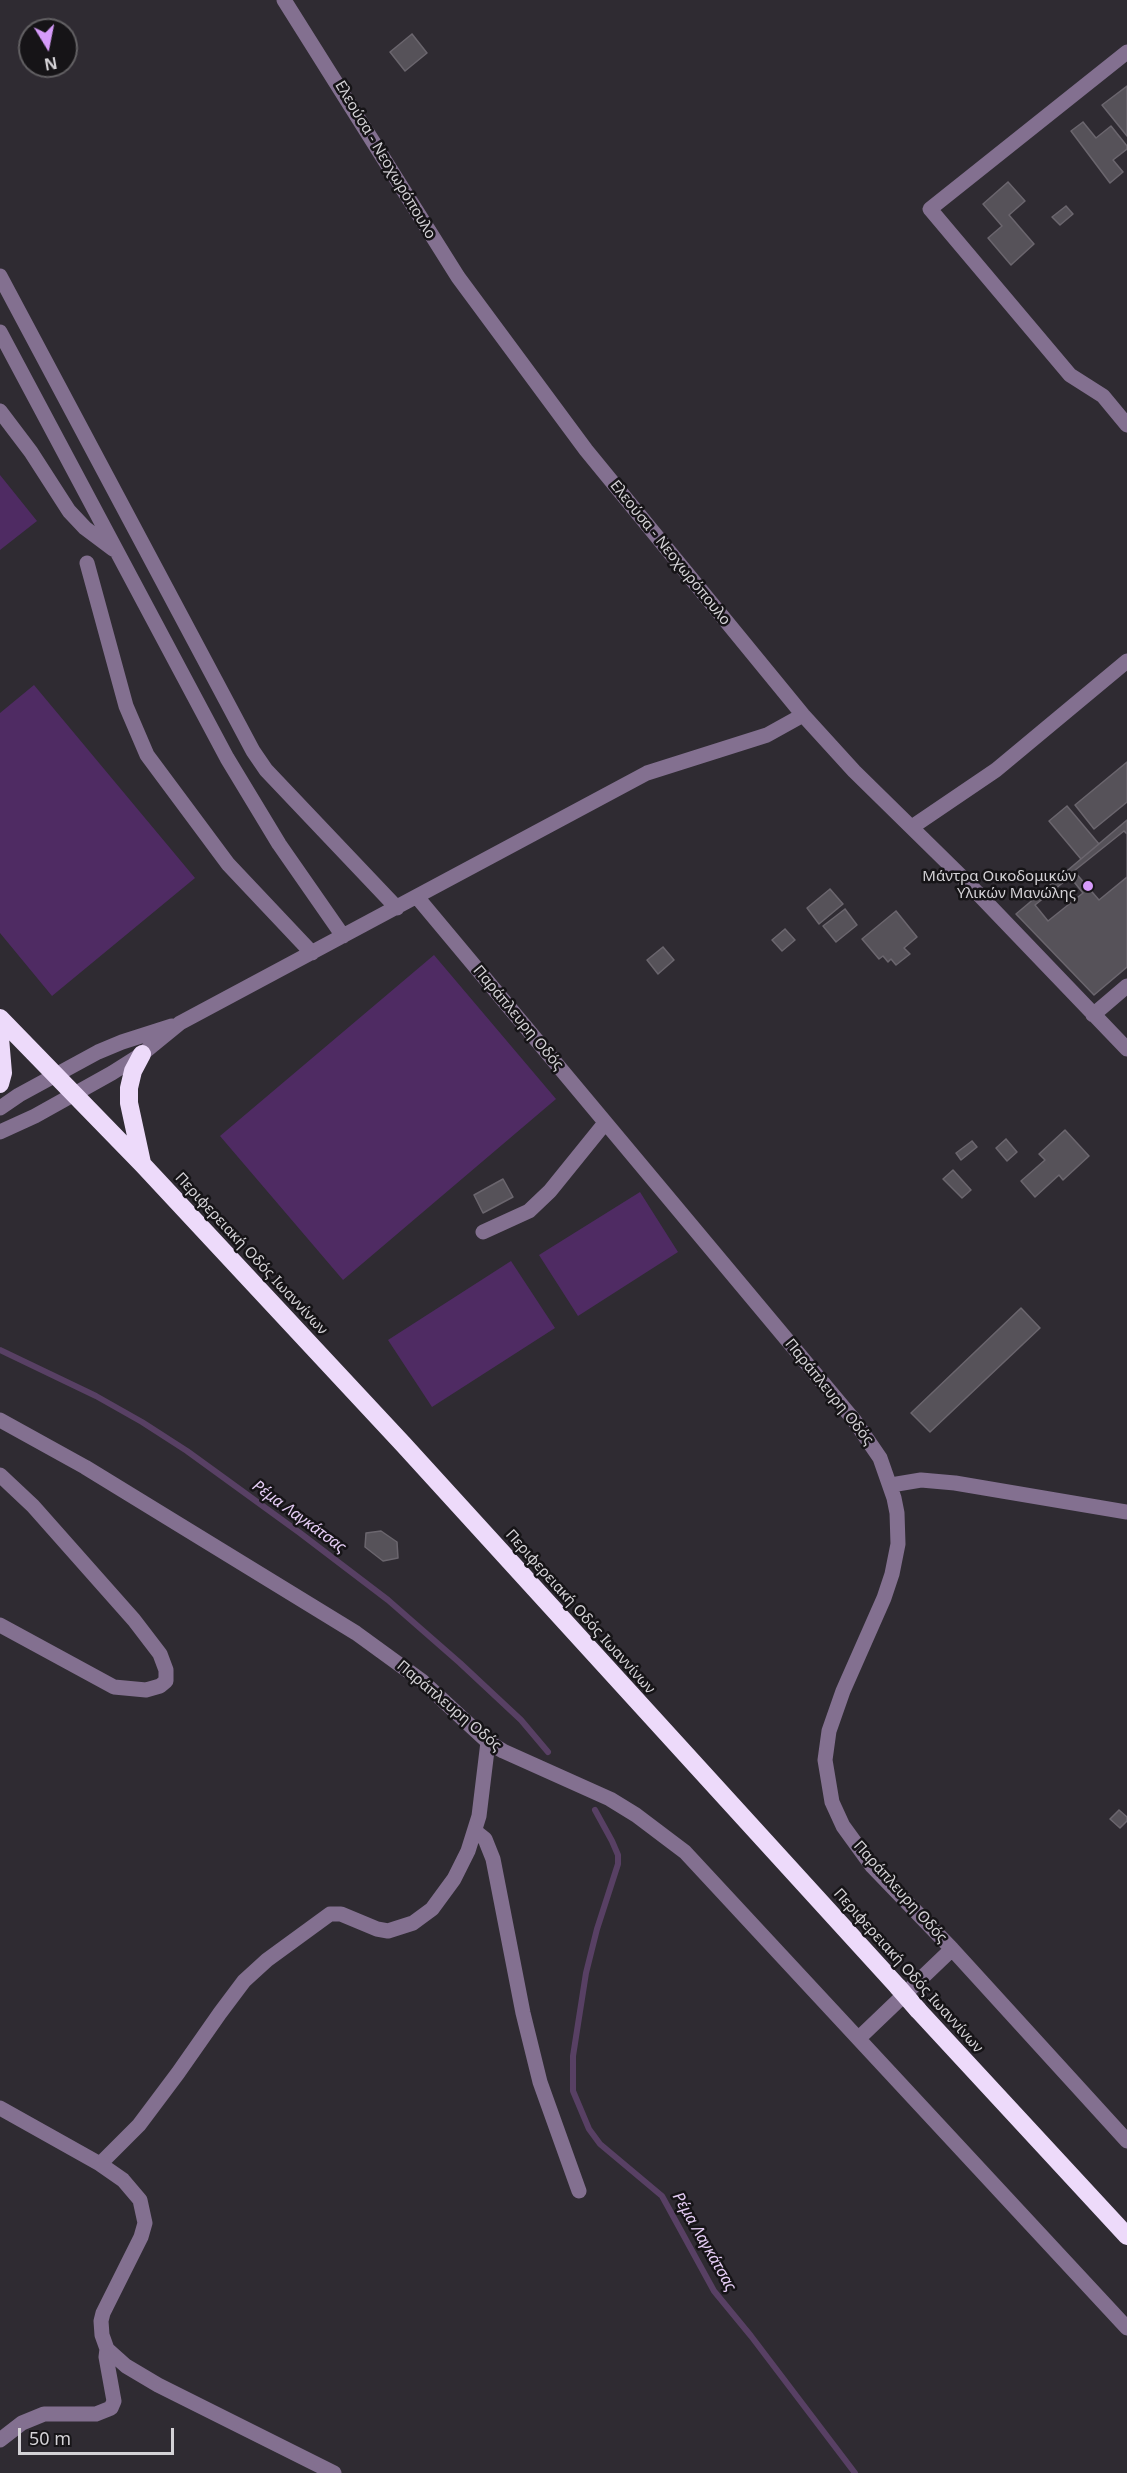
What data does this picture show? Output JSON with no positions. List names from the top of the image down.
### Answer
{
  "streets": {
    "highway": ["Περιφερειακή Οδός Ιωαννίνων"],
    "street": ["Ελεούσα - Νεοχωρόπουλο", "Παράπλευρη Οδός"]
  },
  "water": ["Ρέμα Λαγκάτσας"],
  "places": ["Μάντρα Οικοδομικών Υλικών Μανώλης"],
  "scale_bar": "50 m",
  "north": "bottom"
}
